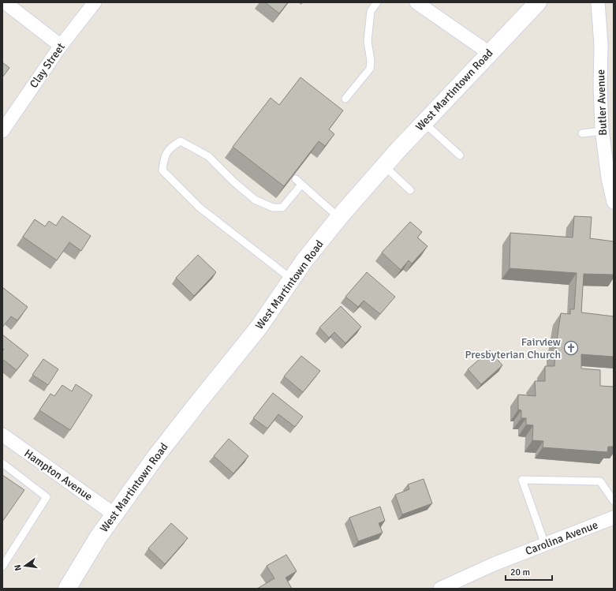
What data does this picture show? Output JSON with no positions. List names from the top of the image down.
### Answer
{
  "streets": {
    "main road": ["West Martintown Road"],
    "street": [
      "Clay Street",
      "Butler Avenue",
      "Hampton Avenue",
      "Carolina Avenue"
    ]
  },
  "crossings": [
    ["West Martintown Road", "Hampton Avenue"]
  ],
  "places": {
    "church": ["Fairview Presbyterian Church"]
  },
  "scale_bar": "20 m",
  "north": "left"
}
